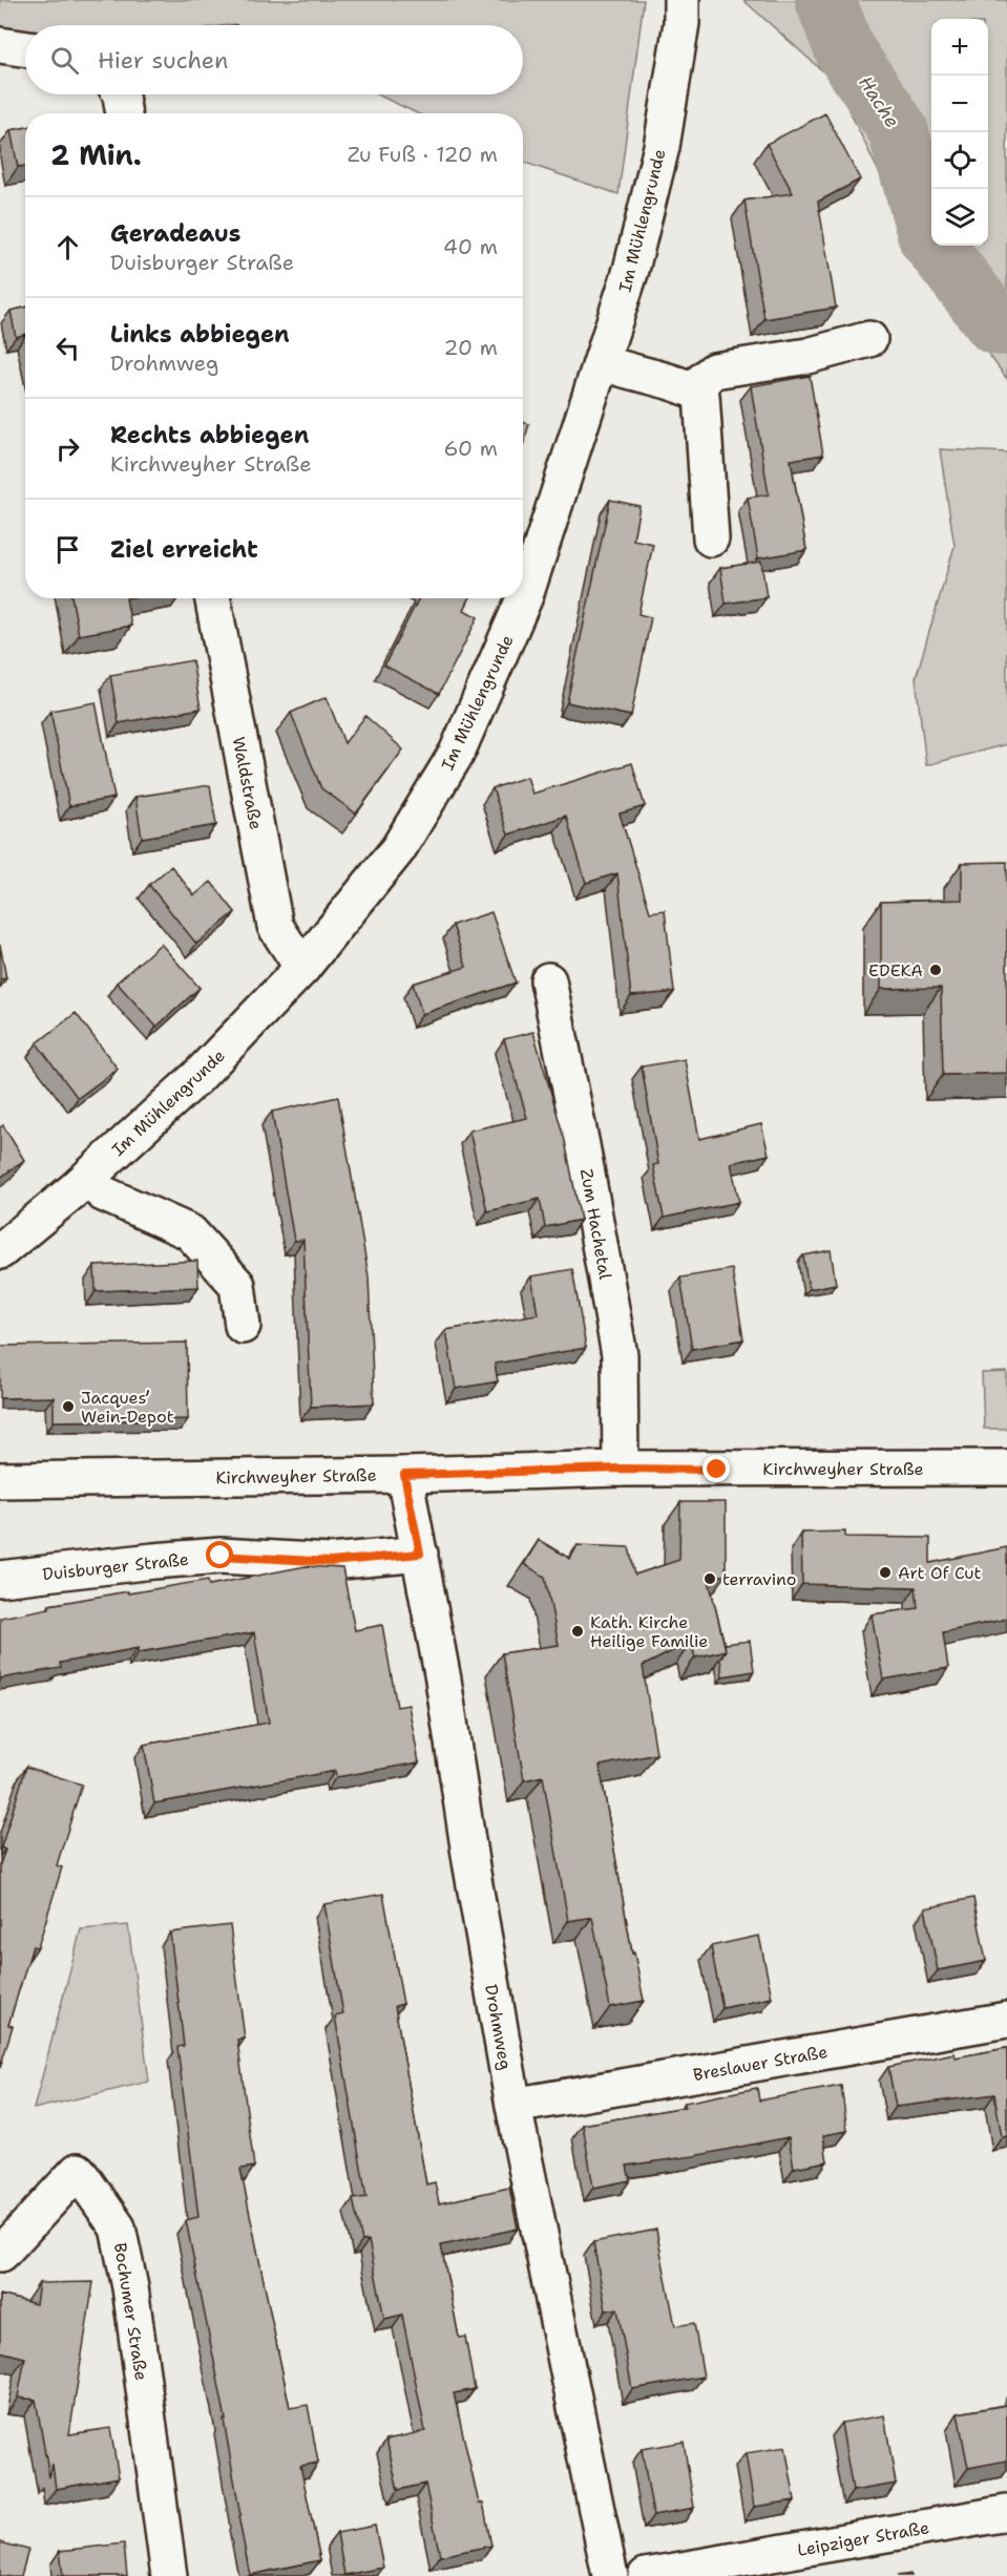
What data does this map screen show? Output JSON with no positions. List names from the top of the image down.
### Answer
{
  "streets": {
    "street": [
      "Im Mühlengrunde",
      "Waldstraße",
      "Zum Hachetal",
      "Kirchweyher Straße",
      "Duisburger Straße",
      "Drohmweg",
      "Breslauer Straße",
      "Bochumer Straße",
      "Leipziger Straße"
    ]
  },
  "crossings": [
    ["Im Mühlengrunde", "Waldstraße"],
    ["Zum Hachetal", "Kirchweyher Straße"],
    ["Kirchweyher Straße", "Drohmweg"],
    ["Duisburger Straße", "Drohmweg"],
    ["Drohmweg", "Breslauer Straße"]
  ],
  "water": ["Hache"],
  "places": [
    "EDEKA",
    "Jacques’ Wein-Depot",
    "Art Of Cut",
    "terravino",
    "Kath. Kirche Heilige Familie"
  ],
  "page": {
    "map_buttons": ["+", "−"],
    "search": "Hier suchen",
    "heading": ["2 Min.", "Zu Fuß · 120 m"],
    "list": [
      ["Geradeaus", "Duisburger Straße", "40 m"],
      ["Links abbiegen", "Drohmweg", "20 m"],
      ["Rechts abbiegen", "Kirchweyher Straße", "60 m"],
      "Ziel erreicht"
    ]
  }
}
